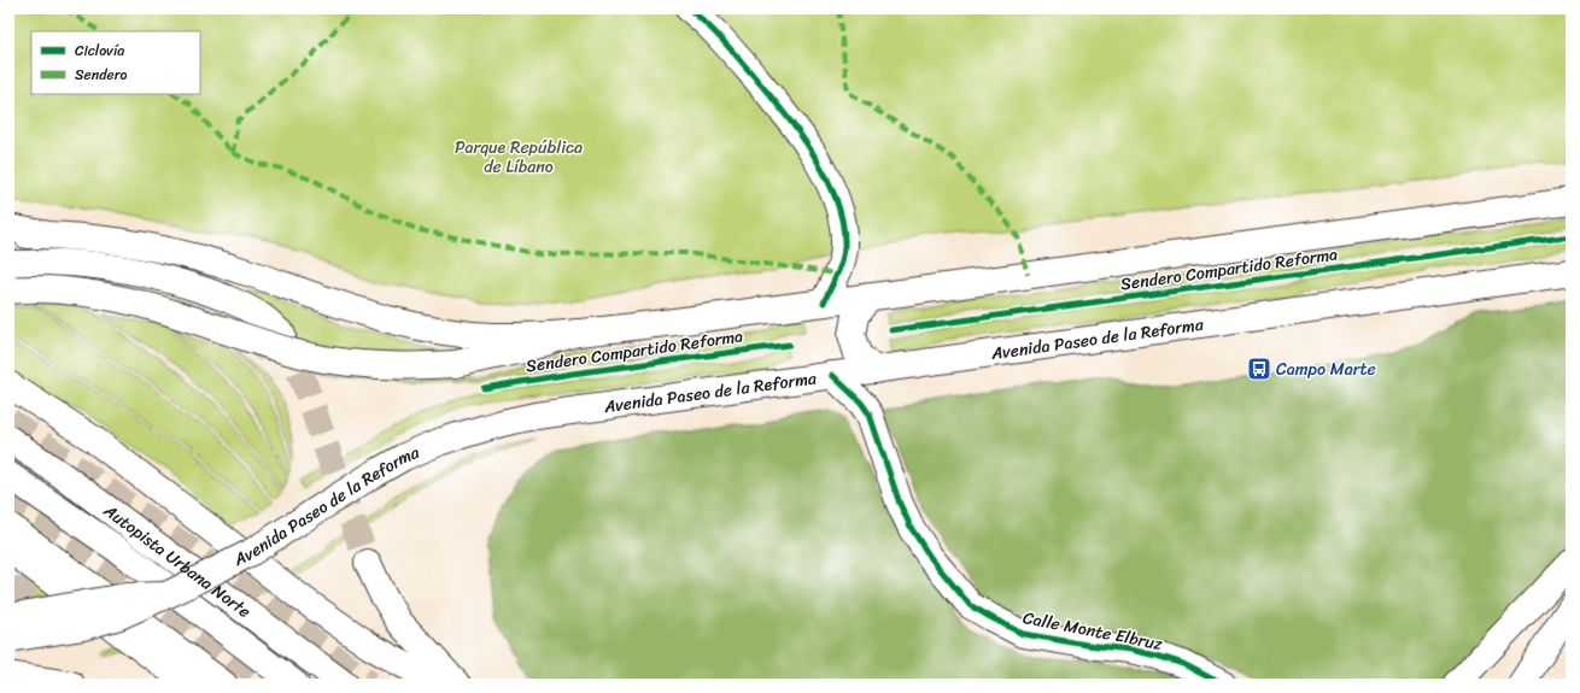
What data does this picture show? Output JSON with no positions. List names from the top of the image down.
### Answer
{
  "streets": {
    "main road": ["Avenida Paseo de la Reforma", "Autopista Urbana Norte", "Calle Monte Elbruz"],
    "cycle path": ["Sendero Compartido Reforma"]
  },
  "crossings": [
    ["Avenida Paseo de la Reforma", "Calle Monte Elbruz"]
  ],
  "parks": ["Parque República de Líbano"],
  "places": {
    "bus stop": ["Campo Marte"]
  },
  "legend": ["Ciclovía", "Sendero"]
}
